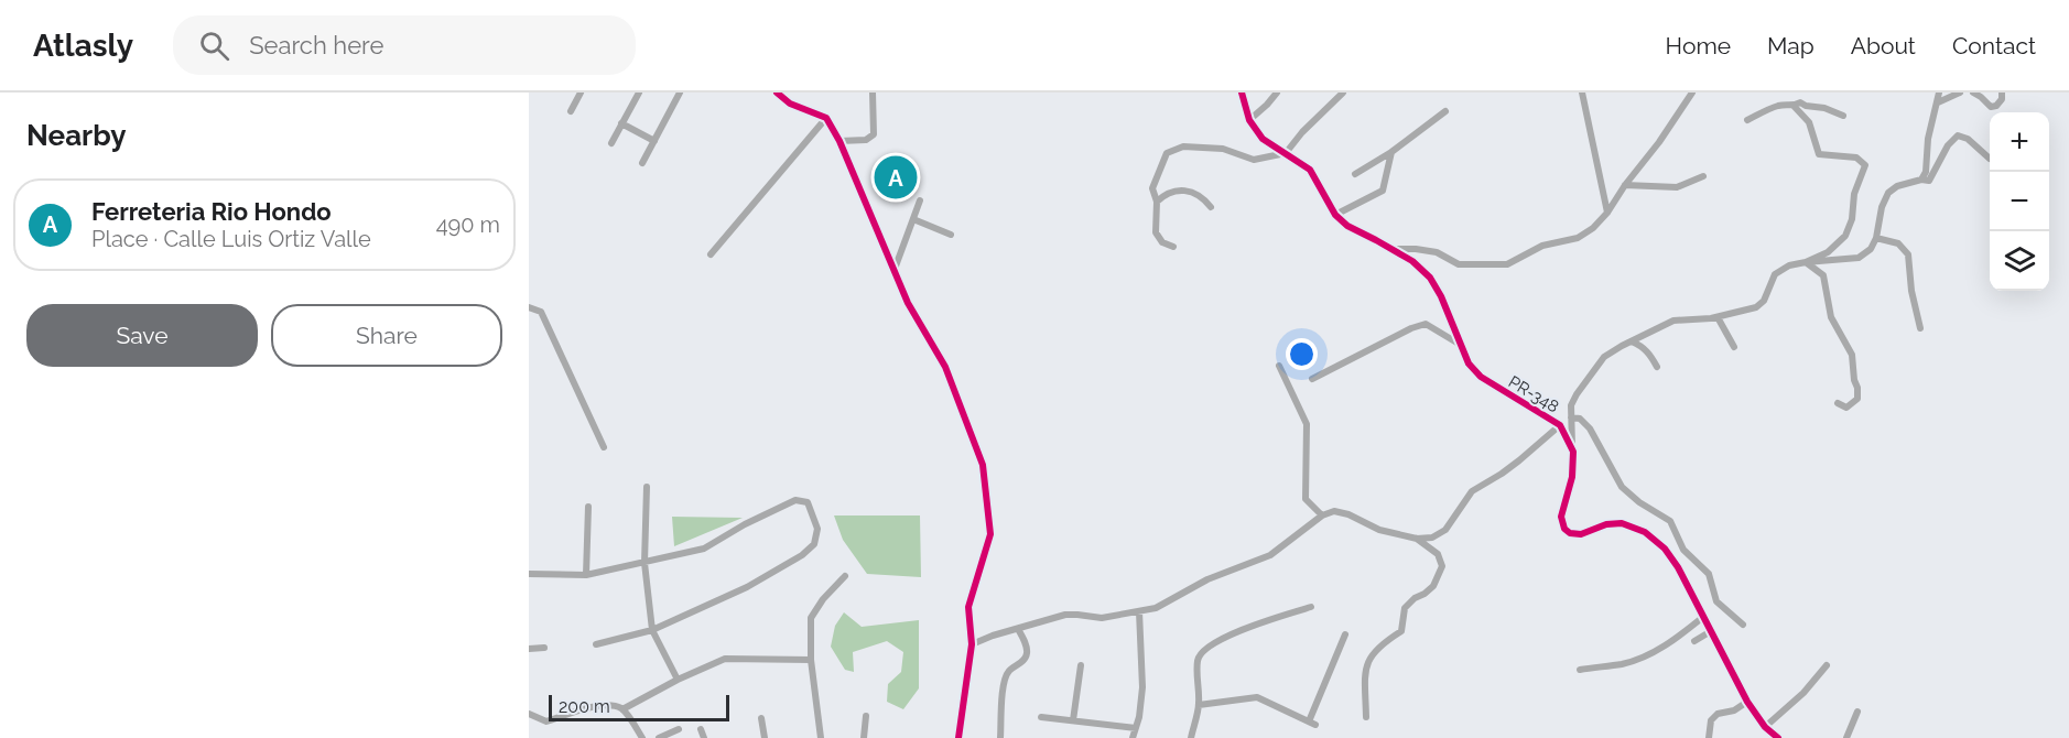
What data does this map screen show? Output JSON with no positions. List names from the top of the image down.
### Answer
{
  "streets": {
    "street": ["PR-348"]
  },
  "scale_bar": "200 m",
  "page": {
    "header": "Atlasly",
    "search": "Search here",
    "nav": [
      "Home",
      "Map",
      "About",
      "Contact"
    ],
    "heading": "Nearby",
    "map_buttons": ["+", "−"],
    "pins": "A",
    "list": [
      {
        "mark": "A",
        "name": "Ferreteria Rio Hondo",
        "note": "Place · Calle Luis Ortiz Valle",
        "value": "490 m"
      }
    ],
    "buttons": ["Save", "Share"],
    "scale": "200 m"
  }
}
